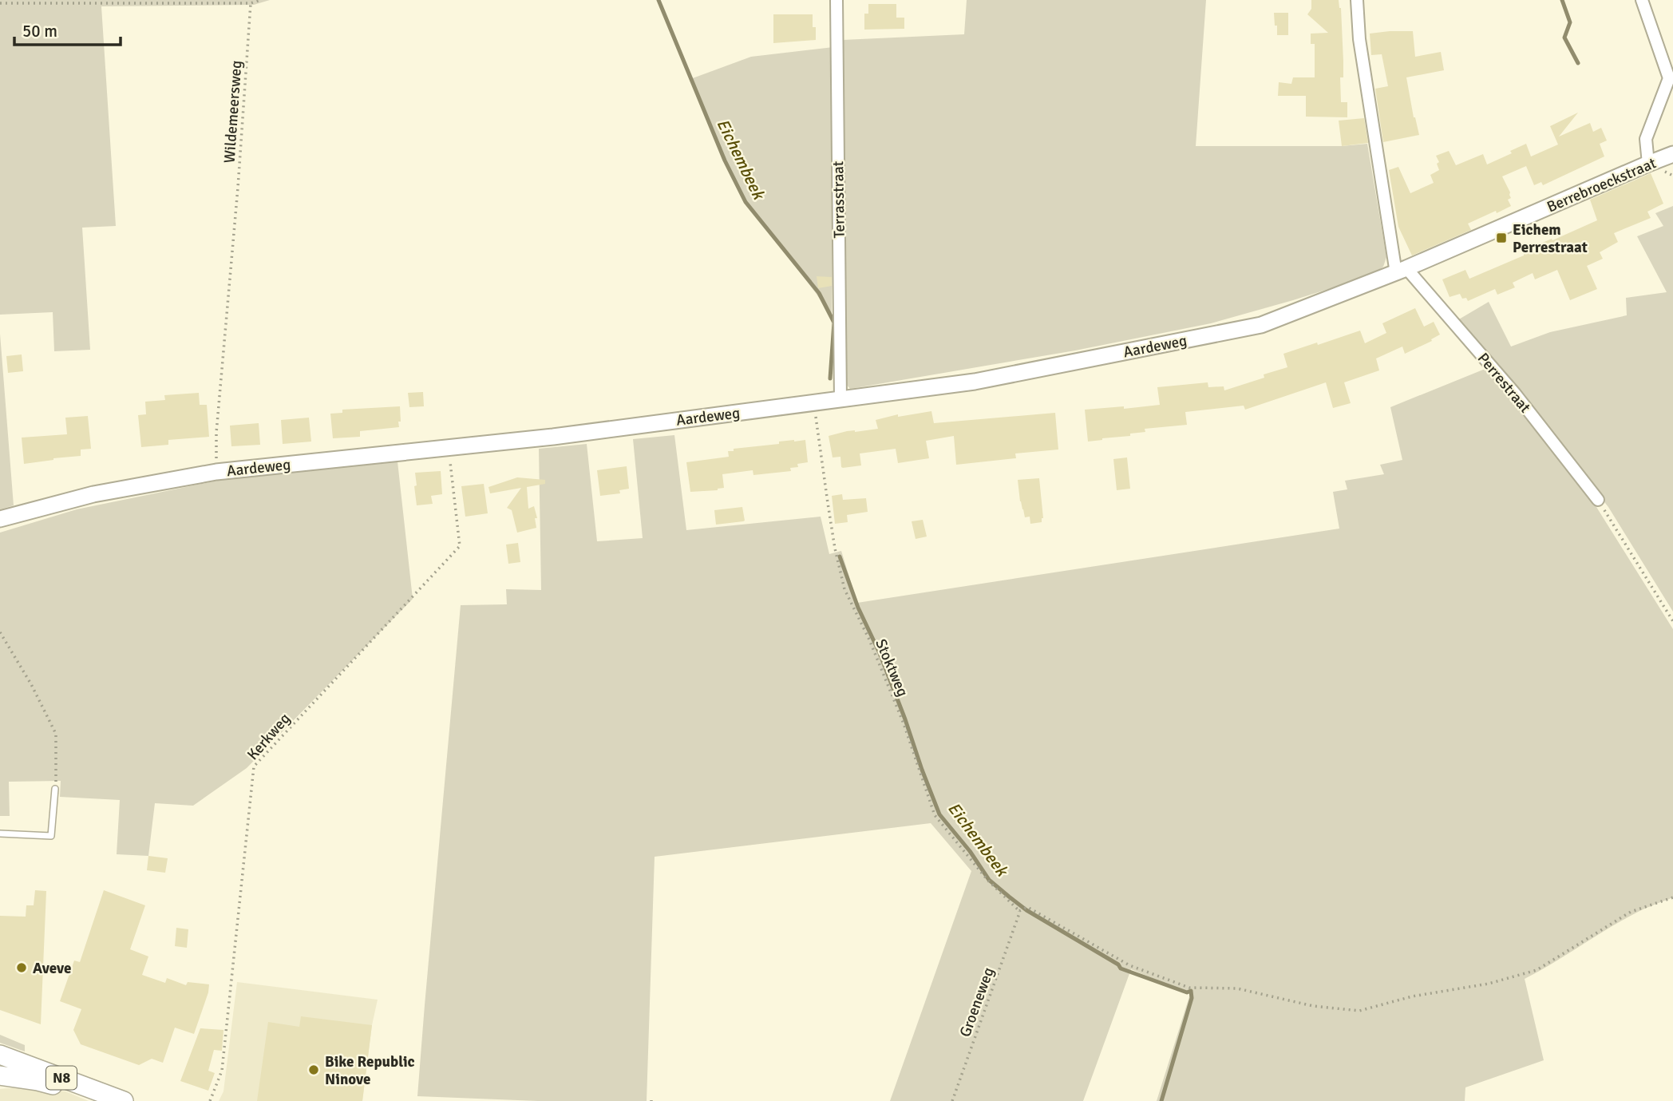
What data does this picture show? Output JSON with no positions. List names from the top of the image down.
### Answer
{
  "streets": {
    "main road": ["N8"],
    "street": [
      "Berrebroeckstraat",
      "Terrasstraat",
      "Aardeweg",
      "Perrestraat"
    ],
    "path": [
      "Wildemeersweg",
      "Stoktweg",
      "Kerkweg",
      "Groeneweg"
    ]
  },
  "crossings": [
    ["Wildemeersweg", "Aardeweg"],
    ["Berrebroeckstraat", "Aardeweg"],
    ["Berrebroeckstraat", "Perrestraat"],
    ["Terrasstraat", "Aardeweg"],
    ["Aardeweg", "Perrestraat"],
    ["Aardeweg", "Stoktweg"],
    ["Aardeweg", "Kerkweg"],
    ["Stoktweg", "Groeneweg"]
  ],
  "water": ["Eichembeek"],
  "places": {
    "transit": ["Eichem Perrestraat"],
    "other": ["Aveve", "Bike Republic Ninove"]
  },
  "scale_bar": "50 m"
}
